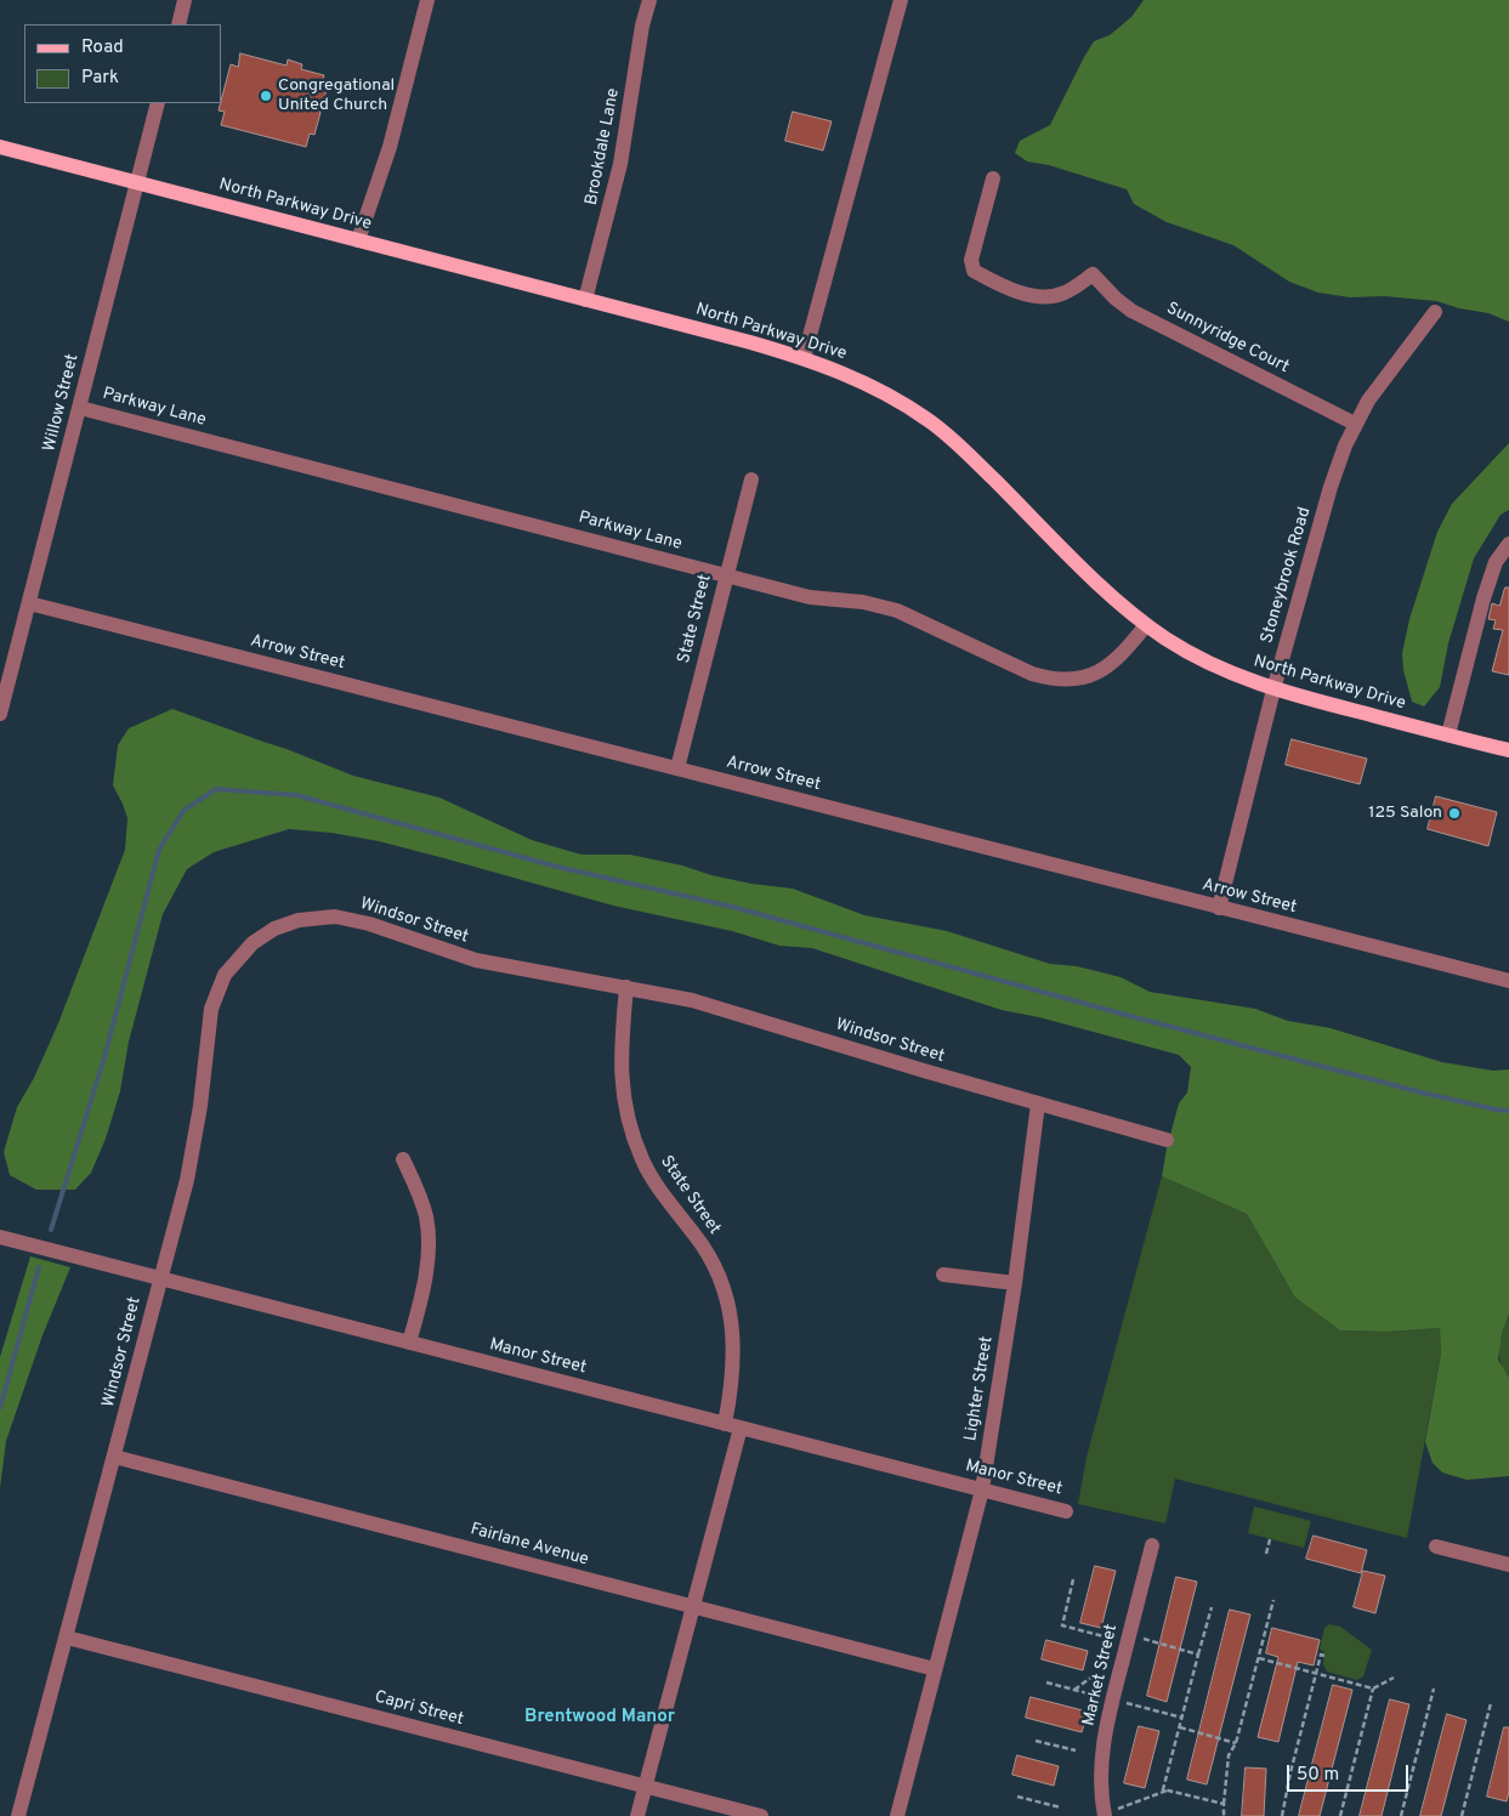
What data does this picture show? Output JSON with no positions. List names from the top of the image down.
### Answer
{
  "streets": {
    "main road": ["North Parkway Drive"],
    "street": [
      "Brookdale Lane",
      "Sunnyridge Court",
      "Willow Street",
      "Parkway Lane",
      "Stoneybrook Road",
      "State Street",
      "Arrow Street",
      "Windsor Street",
      "Manor Street",
      "Lighter Street",
      "Fairlane Avenue",
      "Market Street",
      "Capri Street"
    ]
  },
  "crossings": [
    ["Brookdale Lane", "North Parkway Drive"],
    ["North Parkway Drive", "Willow Street"],
    ["North Parkway Drive", "Parkway Lane"],
    ["North Parkway Drive", "Stoneybrook Road"],
    ["Sunnyridge Court", "Stoneybrook Road"],
    ["Willow Street", "Parkway Lane"],
    ["Willow Street", "Arrow Street"],
    ["Parkway Lane", "State Street"],
    ["Stoneybrook Road", "Arrow Street"],
    ["State Street", "Arrow Street"],
    ["State Street", "Windsor Street"],
    ["State Street", "Manor Street"],
    ["Windsor Street", "Manor Street"],
    ["Windsor Street", "Lighter Street"],
    ["Windsor Street", "Fairlane Avenue"],
    ["Windsor Street", "Capri Street"],
    ["Manor Street", "Lighter Street"],
    ["Lighter Street", "Fairlane Avenue"]
  ],
  "districts": ["Brentwood Manor"],
  "places": ["Congregational United Church", "125 Salon"],
  "legend": ["Road", "Park"],
  "scale_bar": "50 m"
}
